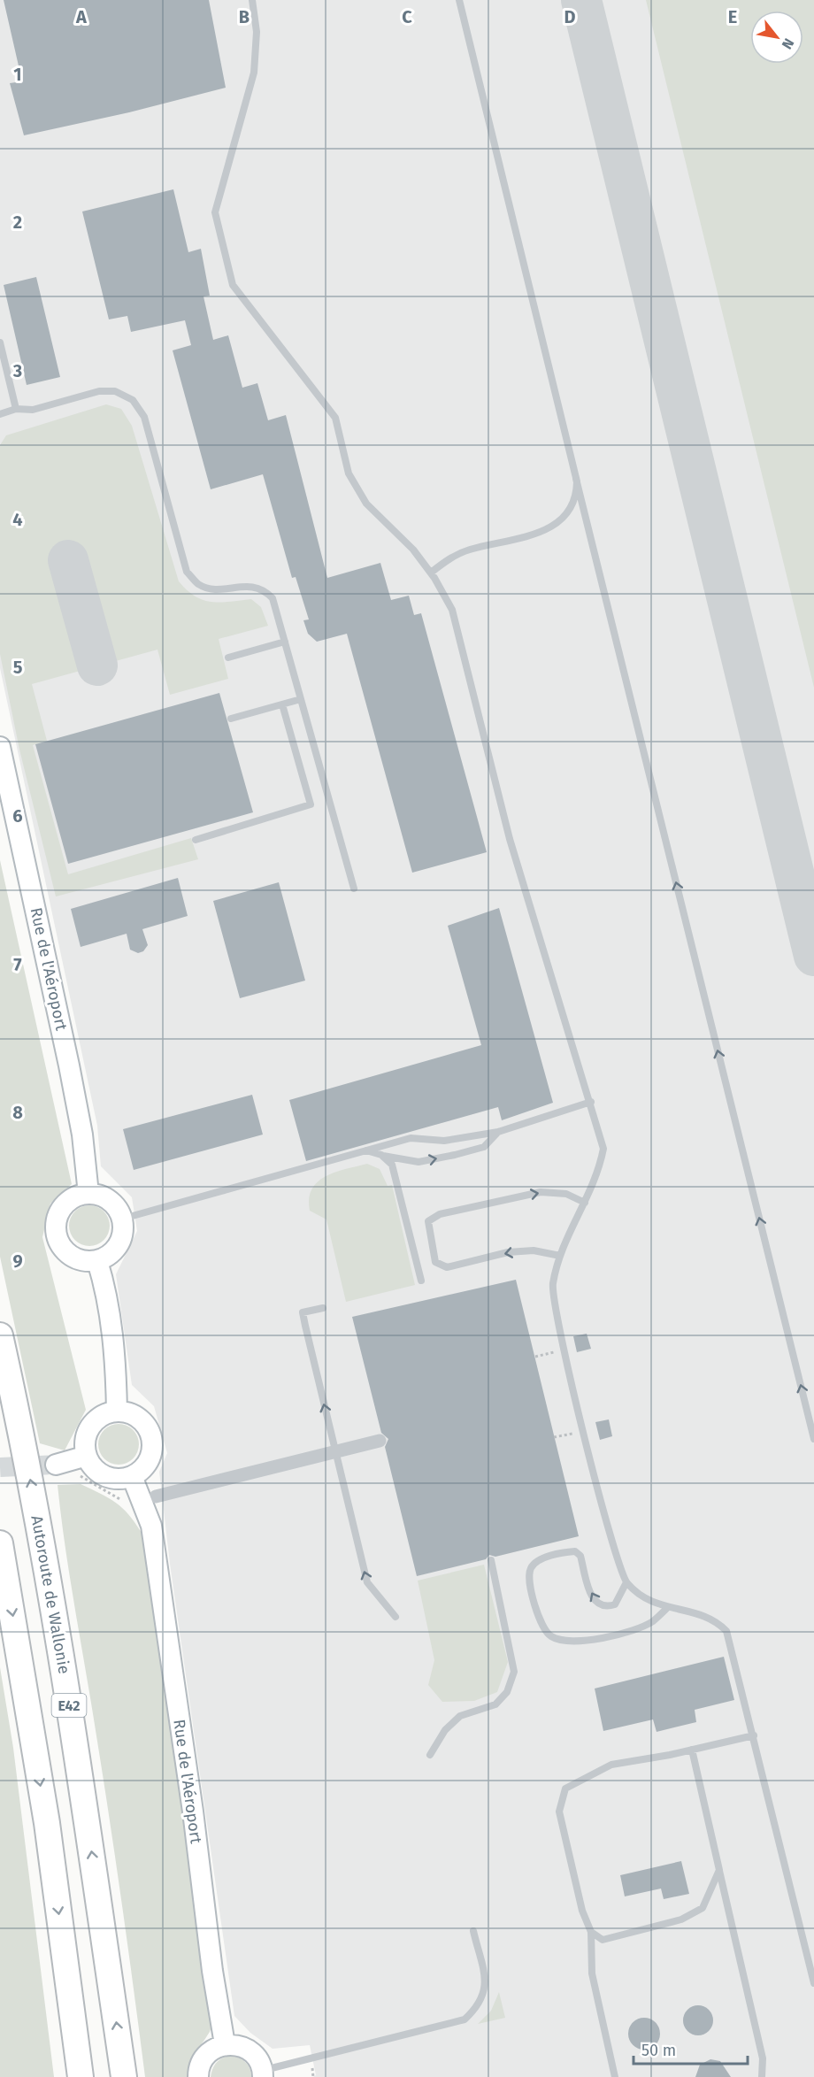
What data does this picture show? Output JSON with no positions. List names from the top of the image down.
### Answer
{
  "streets": {
    "highway": ["Autoroute de Wallonie", "E42"],
    "main road": ["Rue de l'Aéroport"]
  },
  "scale_bar": "50 m",
  "north": "bottom right",
  "grid": {
    "columns": [
      "A",
      "B",
      "C",
      "D",
      "E"
    ],
    "rows": [
      "1",
      "2",
      "3",
      "4",
      "5",
      "6",
      "7",
      "8",
      "9"
    ]
  }
}
